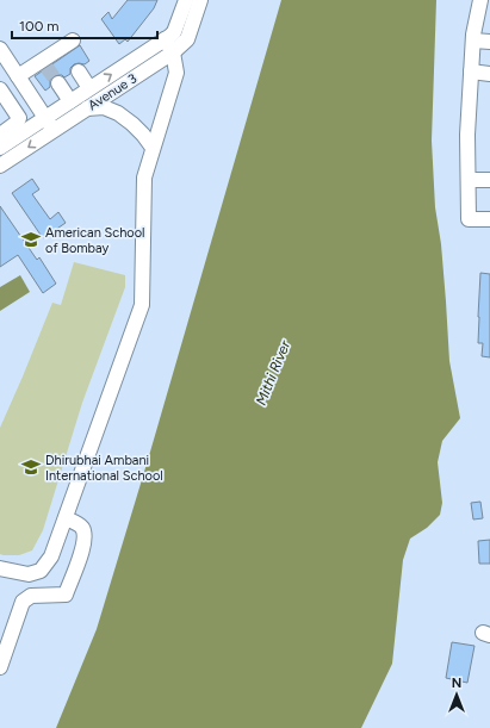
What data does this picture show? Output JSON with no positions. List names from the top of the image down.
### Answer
{
  "streets": {
    "street": ["Avenue 3"]
  },
  "water": ["Mithi River"],
  "places": {
    "school or university": ["American School of Bombay", "Dhirubhai Ambani International School"]
  },
  "scale_bar": "100 m",
  "north": "top"
}
